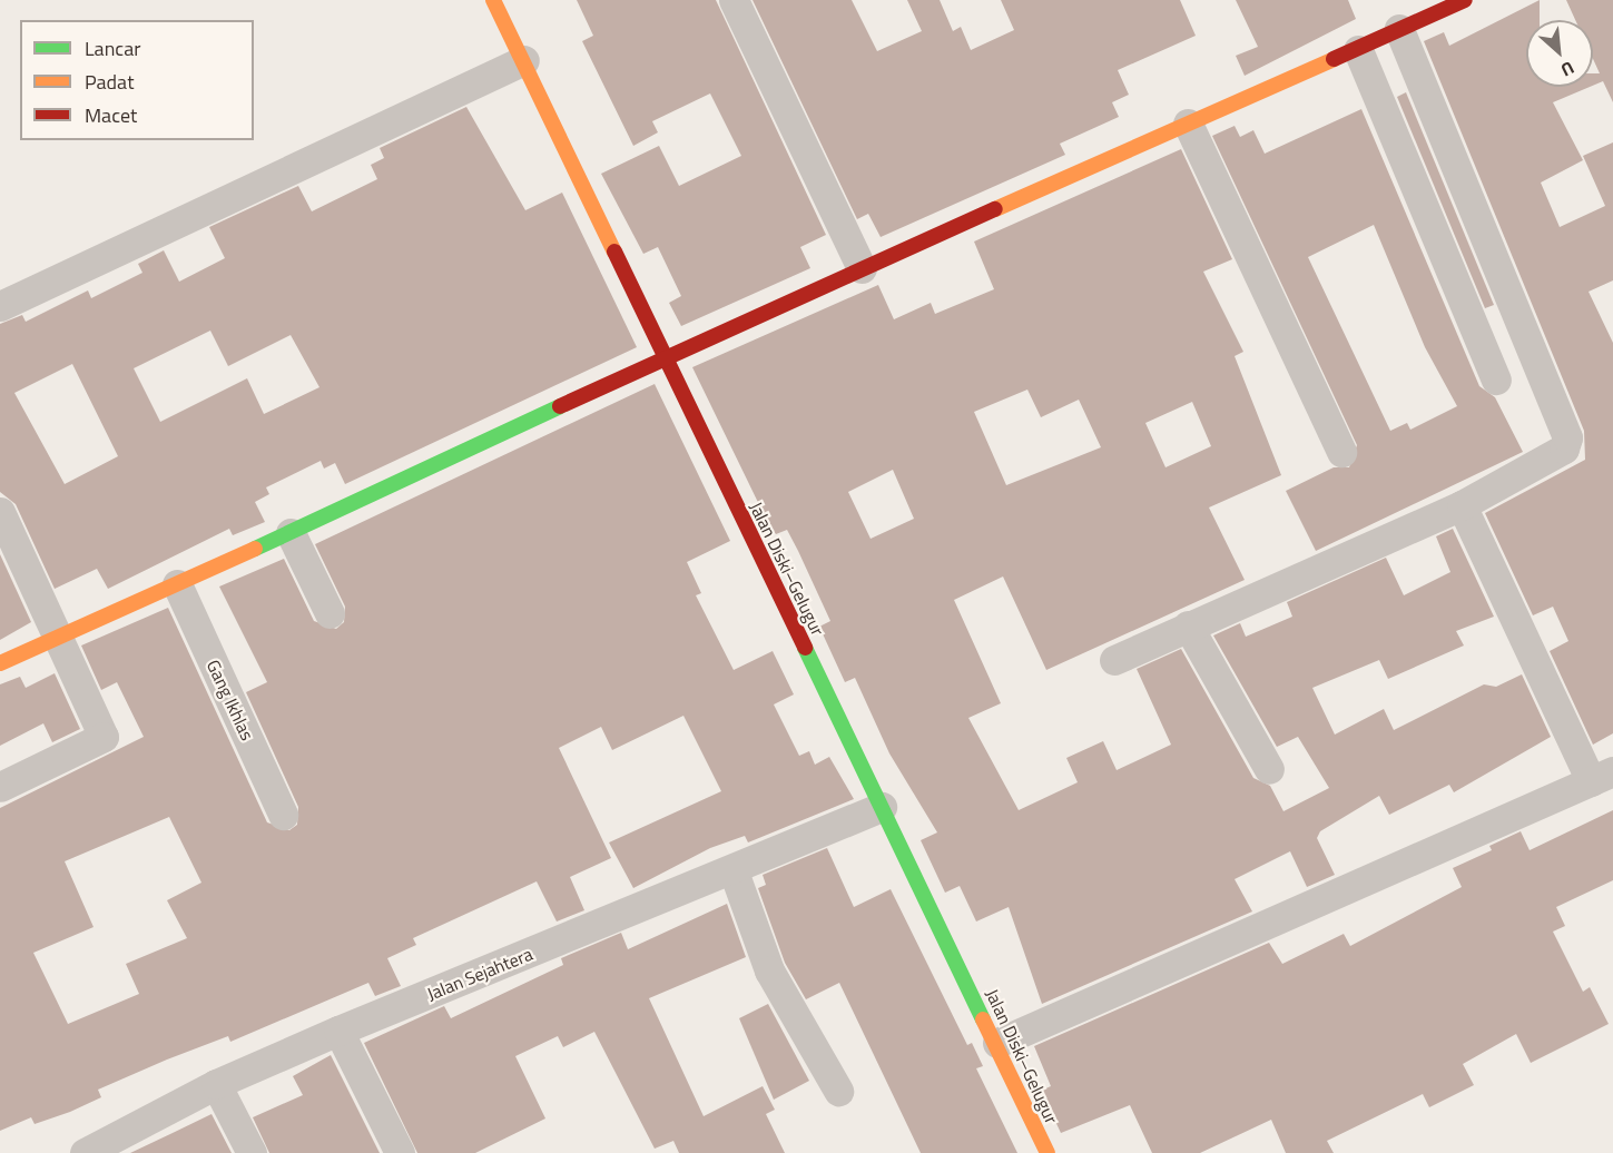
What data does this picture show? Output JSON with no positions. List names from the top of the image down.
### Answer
{
  "streets": {
    "street": ["Jalan Diski–Gelugur", "Gang Ikhlas", "Jalan Sejahtera"]
  },
  "crossings": [
    ["Jalan Diski–Gelugur", "Jalan Sejahtera"]
  ],
  "legend": ["Lancar", "Padat", "Macet"],
  "north": "bottom right"
}
